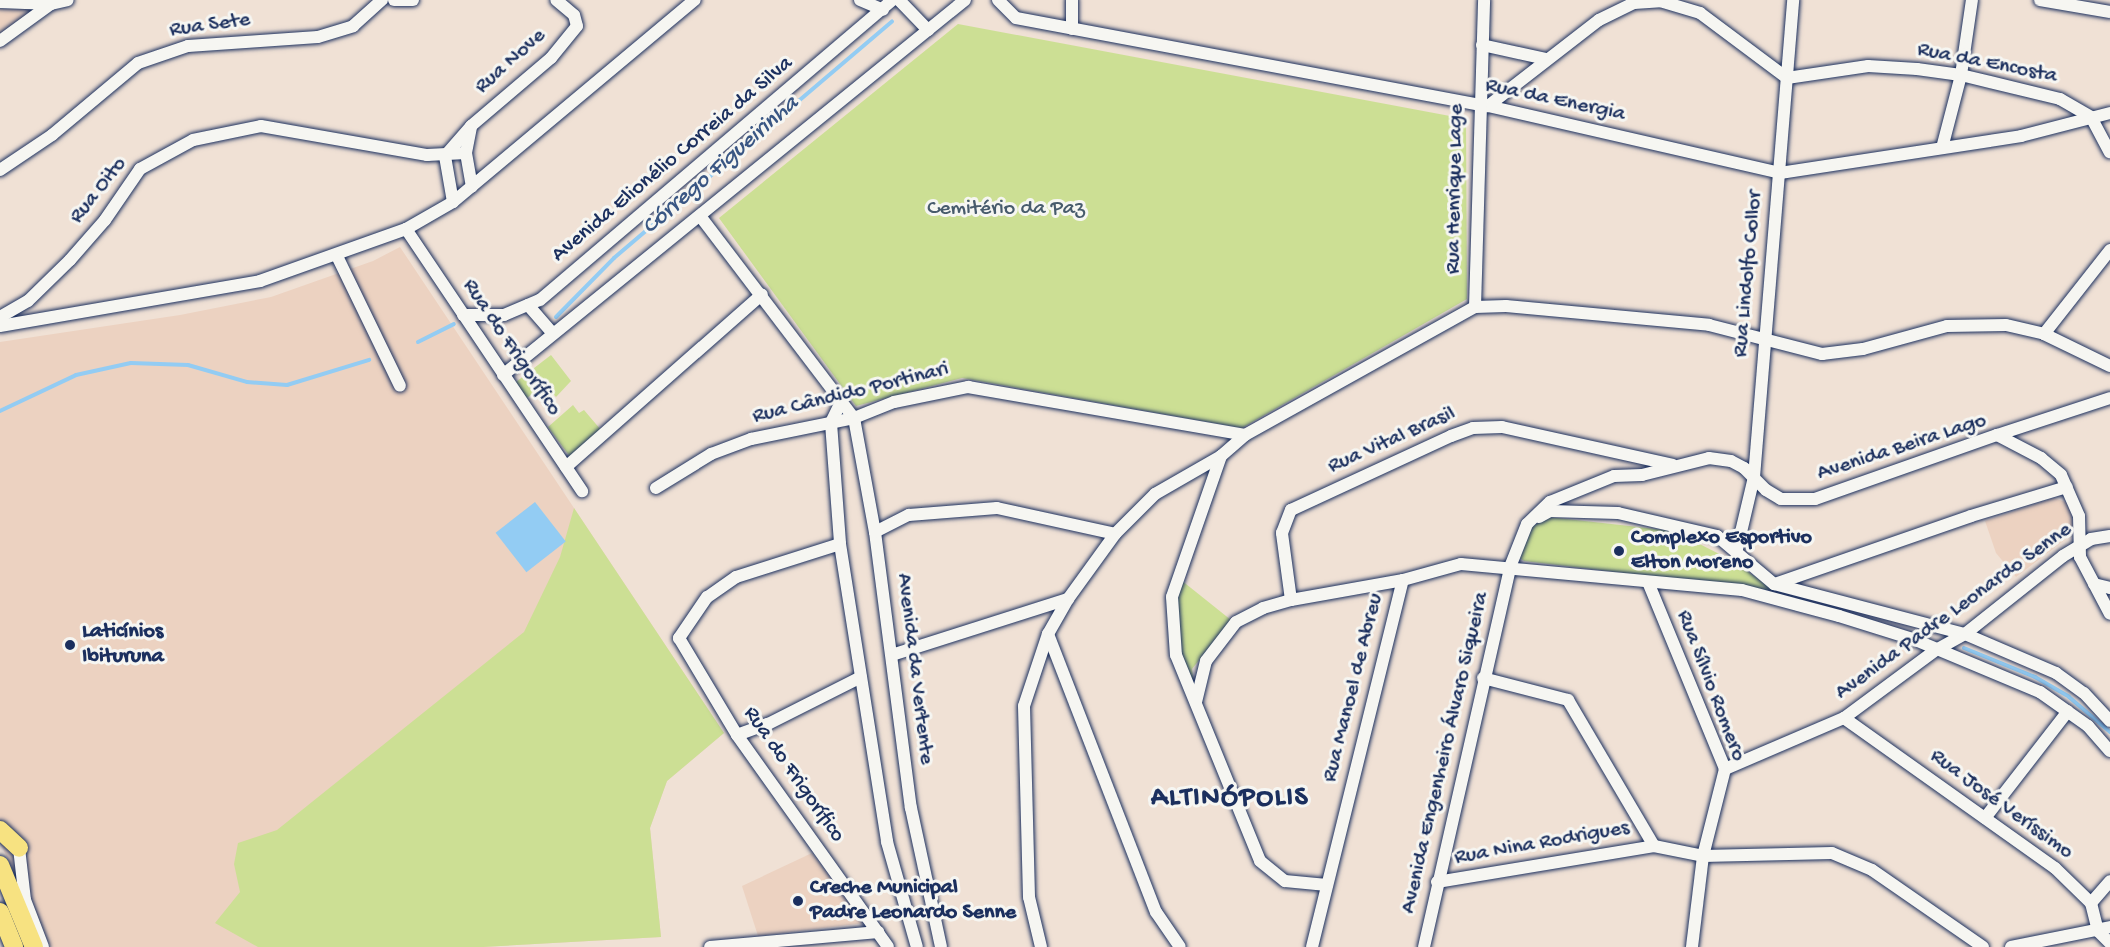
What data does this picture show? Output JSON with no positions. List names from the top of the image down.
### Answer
{
  "streets": {
    "street": [
      "Rua Sete",
      "Rua Nove",
      "Rua da Encosta",
      "Rua da Energia",
      "Avenida Elionélio Correia da Silva",
      "Rua Henrique Lage",
      "Rua Oito",
      "Rua Lindolfo Collor",
      "Rua do Frigorífico",
      "Rua Cândido Portinari",
      "Rua Vital Brasil",
      "Avenida Beira Lago",
      "Avenida Padre Leonardo Senne",
      "Avenida da Vertente",
      "Rua Sílvio Romero",
      "Rua Manoel de Abreu",
      "Avenida Engenheiro Álvaro Siqueira",
      "Rua José Veríssimo",
      "Rua Nina Rodrigues"
    ]
  },
  "crossings": [
    ["Rua Nove", "Rua Oito"],
    ["Rua da Encosta", "Rua da Energia"],
    ["Rua da Encosta", "Rua Lindolfo Collor"],
    ["Rua da Energia", "Rua Henrique Lage"],
    ["Rua da Energia", "Rua Lindolfo Collor"],
    ["Avenida Elionélio Correia da Silva", "Rua do Frigorífico"],
    ["Rua Lindolfo Collor", "Avenida Beira Lago"],
    ["Rua Cândido Portinari", "Avenida da Vertente"],
    ["Rua Vital Brasil", "Avenida Beira Lago"],
    ["Avenida Beira Lago", "Avenida Padre Leonardo Senne"],
    ["Avenida Beira Lago", "Avenida Engenheiro Álvaro Siqueira"],
    ["Avenida Padre Leonardo Senne", "Rua Sílvio Romero"],
    ["Avenida Padre Leonardo Senne", "Rua José Veríssimo"],
    ["Avenida Engenheiro Álvaro Siqueira", "Rua Nina Rodrigues"]
  ],
  "districts": ["ALTINÓPOLIS"],
  "water": ["Córrego Figueirinha"],
  "parks": ["Cemitério da Paz"],
  "places": ["Complexo Esportivo Elton Moreno", "Laticínios Ibituruna", "Creche Municipal Padre Leonardo Senne"]
}
